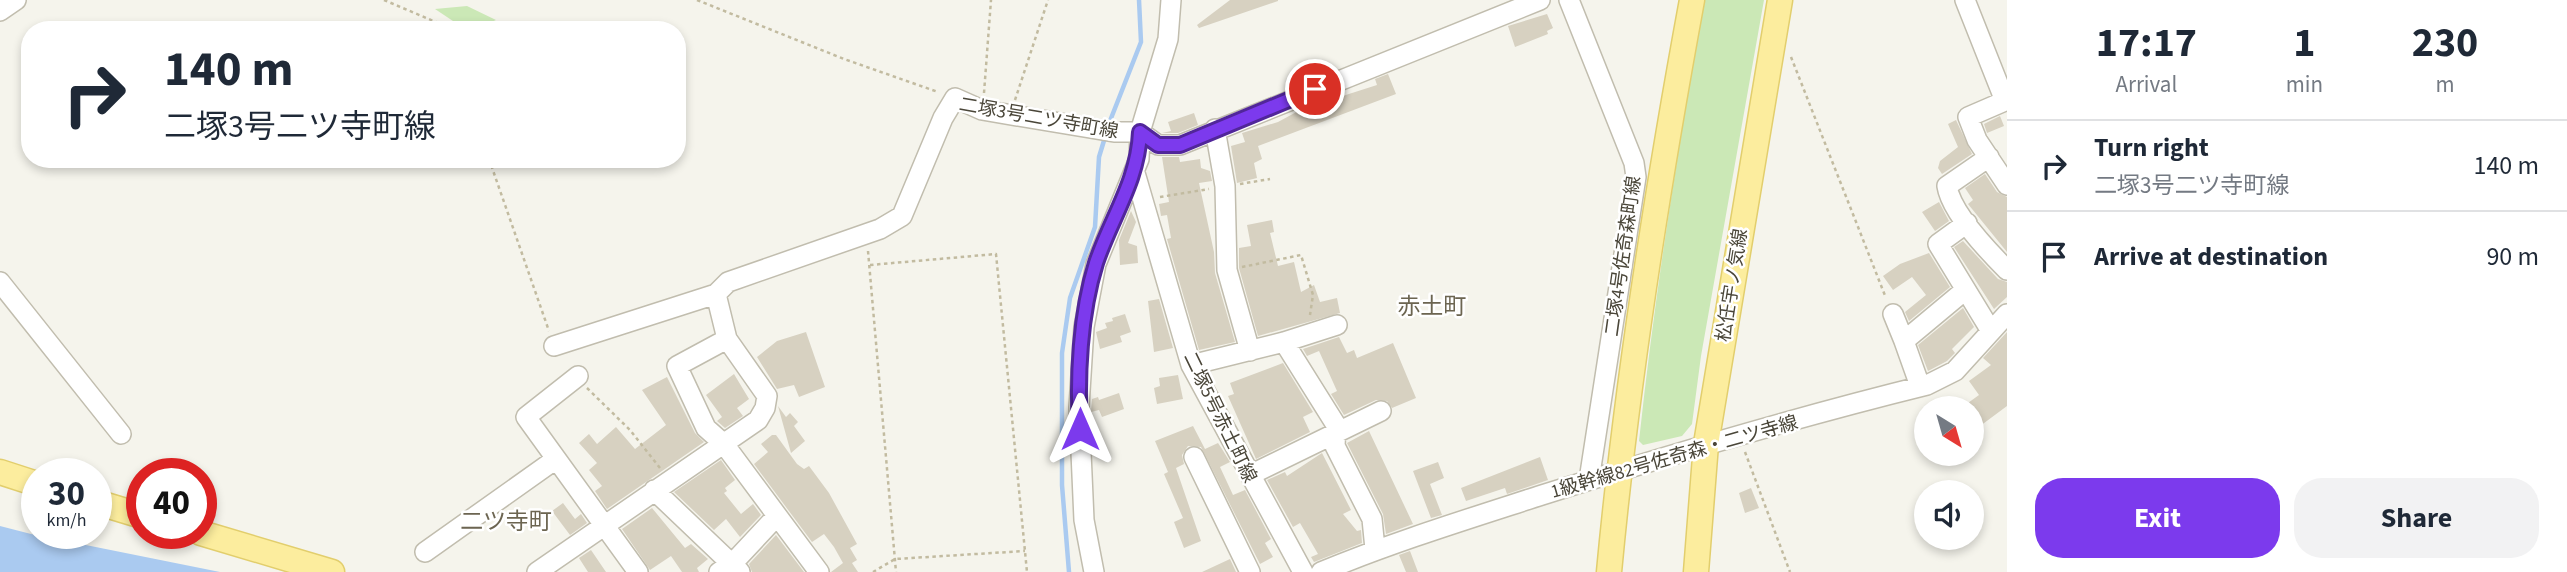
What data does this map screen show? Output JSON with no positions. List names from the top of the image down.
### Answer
{
  "streets": {
    "main road": ["松任宇ノ気線"],
    "street": [
      "二塚3号二ツ寺町線",
      "二塚4号佐奇森町線",
      "二塚5号赤土町線",
      "1級幹線82号佐奇森・二ツ寺線"
    ]
  },
  "crossings": [
    ["二塚4号佐奇森町線", "1級幹線82号佐奇森・二ツ寺線"],
    ["松任宇ノ気線", "1級幹線82号佐奇森・二ツ寺線"]
  ],
  "districts": ["赤土町", "二ツ寺町"],
  "north": "bottom right",
  "page": {
    "eta": [
      "17:17",
      "Arrival",
      "1",
      "min",
      "230",
      "m"
    ],
    "turn": ["140 m", "二塚3号二ツ寺町線"],
    "list": [
      {
        "name": "Turn right",
        "note": "二塚3号二ツ寺町線",
        "value": "140 m"
      },
      {
        "name": "Arrive at destination",
        "value": "90 m"
      }
    ],
    "speed": "30 km/h",
    "limit": "40",
    "buttons": ["Exit", "Share"]
  }
}
